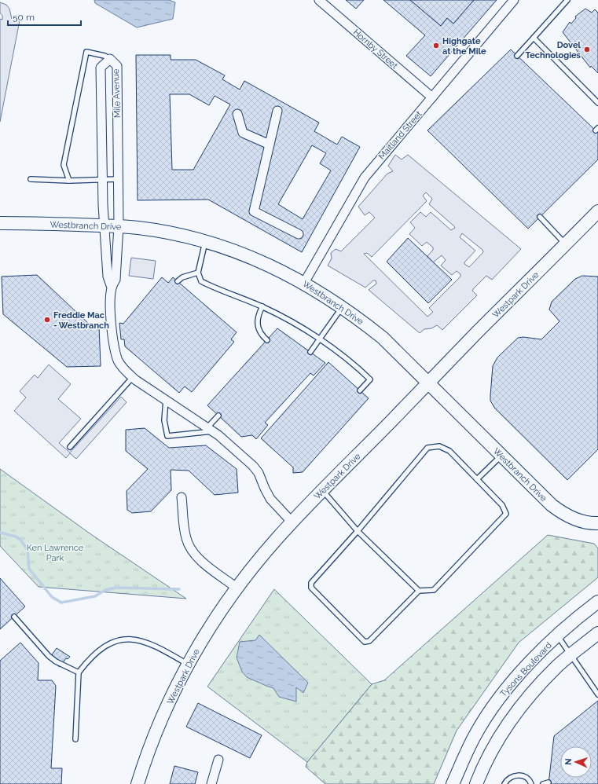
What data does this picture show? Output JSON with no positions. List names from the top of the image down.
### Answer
{
  "streets": {
    "street": [
      "Hornby Street",
      "Mile Avenue",
      "Maitland Street",
      "Westbranch Drive",
      "Westpark Drive",
      "Tysons Boulevard"
    ]
  },
  "crossings": [
    ["Hornby Street", "Maitland Street"],
    ["Mile Avenue", "Westbranch Drive"],
    ["Maitland Street", "Westbranch Drive"],
    ["Westbranch Drive", "Westpark Drive"]
  ],
  "parks": ["Ken Lawrence Park"],
  "places": ["Highgate at the Mile", "Dovel Technologies", "Freddie Mac - Westbranch"],
  "scale_bar": "50 m",
  "north": "left"
}
